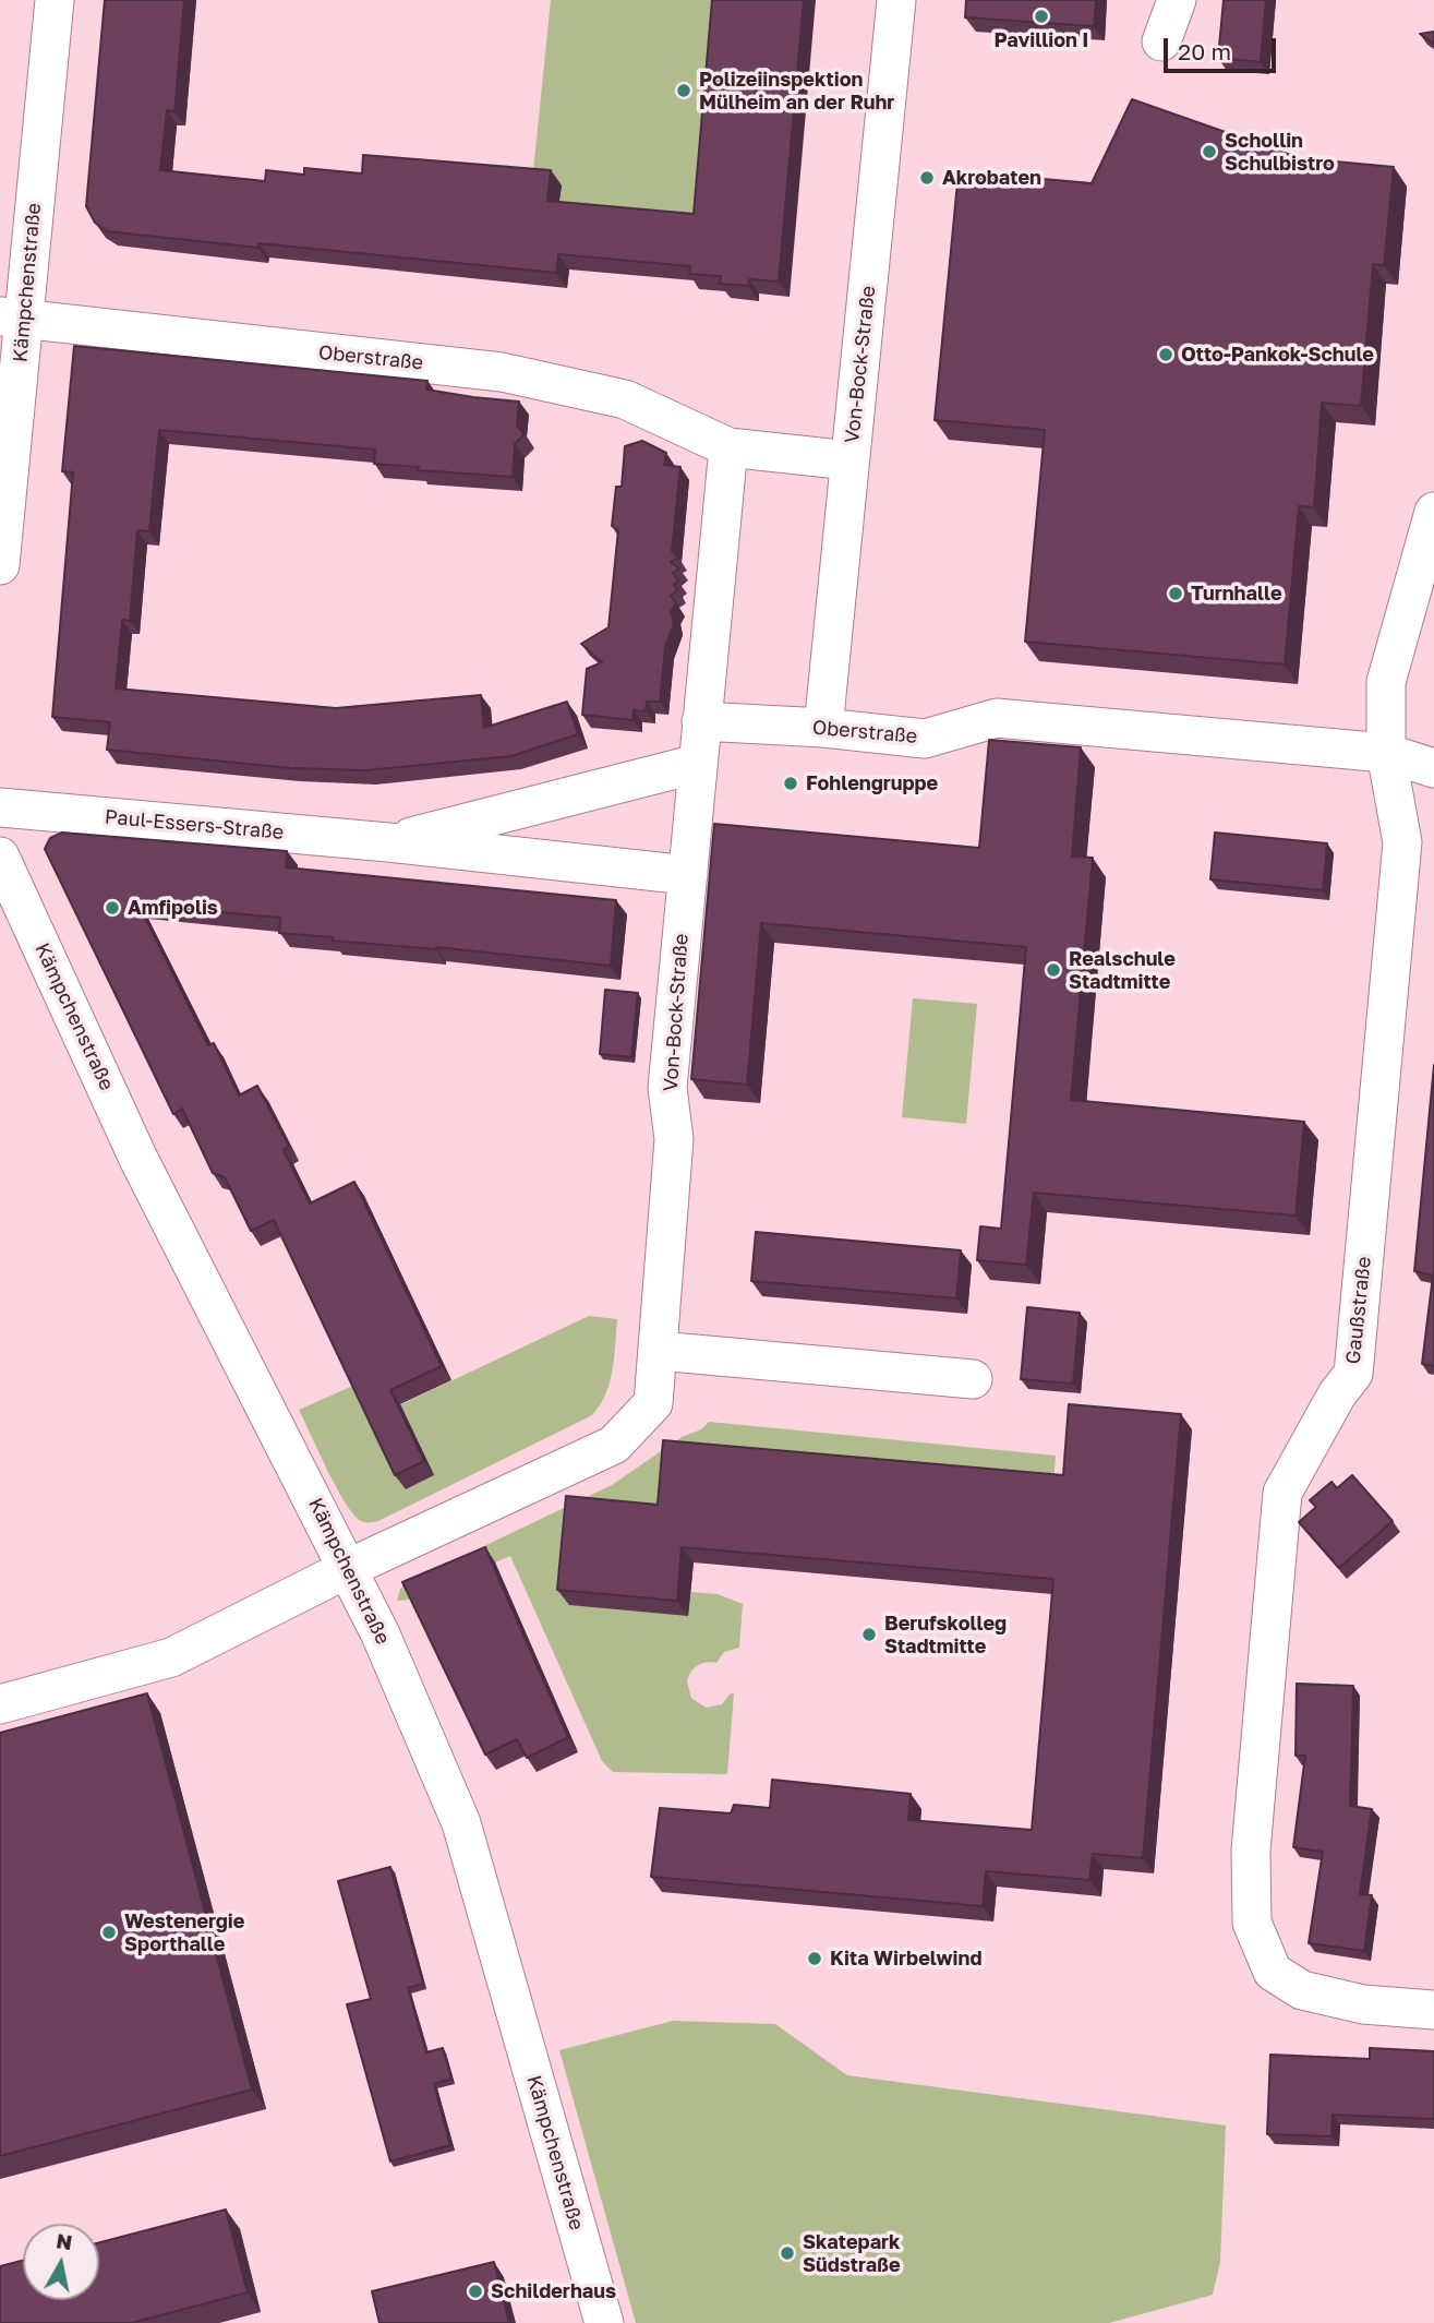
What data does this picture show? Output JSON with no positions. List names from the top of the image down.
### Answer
{
  "streets": {
    "street": [
      "Kämpchenstraße",
      "Oberstraße",
      "Von-Bock-Straße",
      "Paul-Essers-Straße",
      "Gaußstraße"
    ]
  },
  "crossings": [
    ["Kämpchenstraße", "Oberstraße"],
    ["Kämpchenstraße", "Von-Bock-Straße"],
    ["Oberstraße", "Von-Bock-Straße"],
    ["Oberstraße", "Gaußstraße"],
    ["Von-Bock-Straße", "Paul-Essers-Straße"]
  ],
  "places": [
    "Pavillion I",
    "Polizeiinspektion Mülheim an der Ruhr",
    "Schollin Schulbistro",
    "Akrobaten",
    "Otto-Pankok-Schule",
    "Turnhalle",
    "Fohlengruppe",
    "Amfipolis",
    "Realschule Stadtmitte",
    "Berufskolleg Stadtmitte",
    "Westenergie Sporthalle",
    "Kita Wirbelwind",
    "Skatepark Südstraße",
    "Schilderhaus"
  ],
  "scale_bar": "20 m",
  "north": "top"
}
